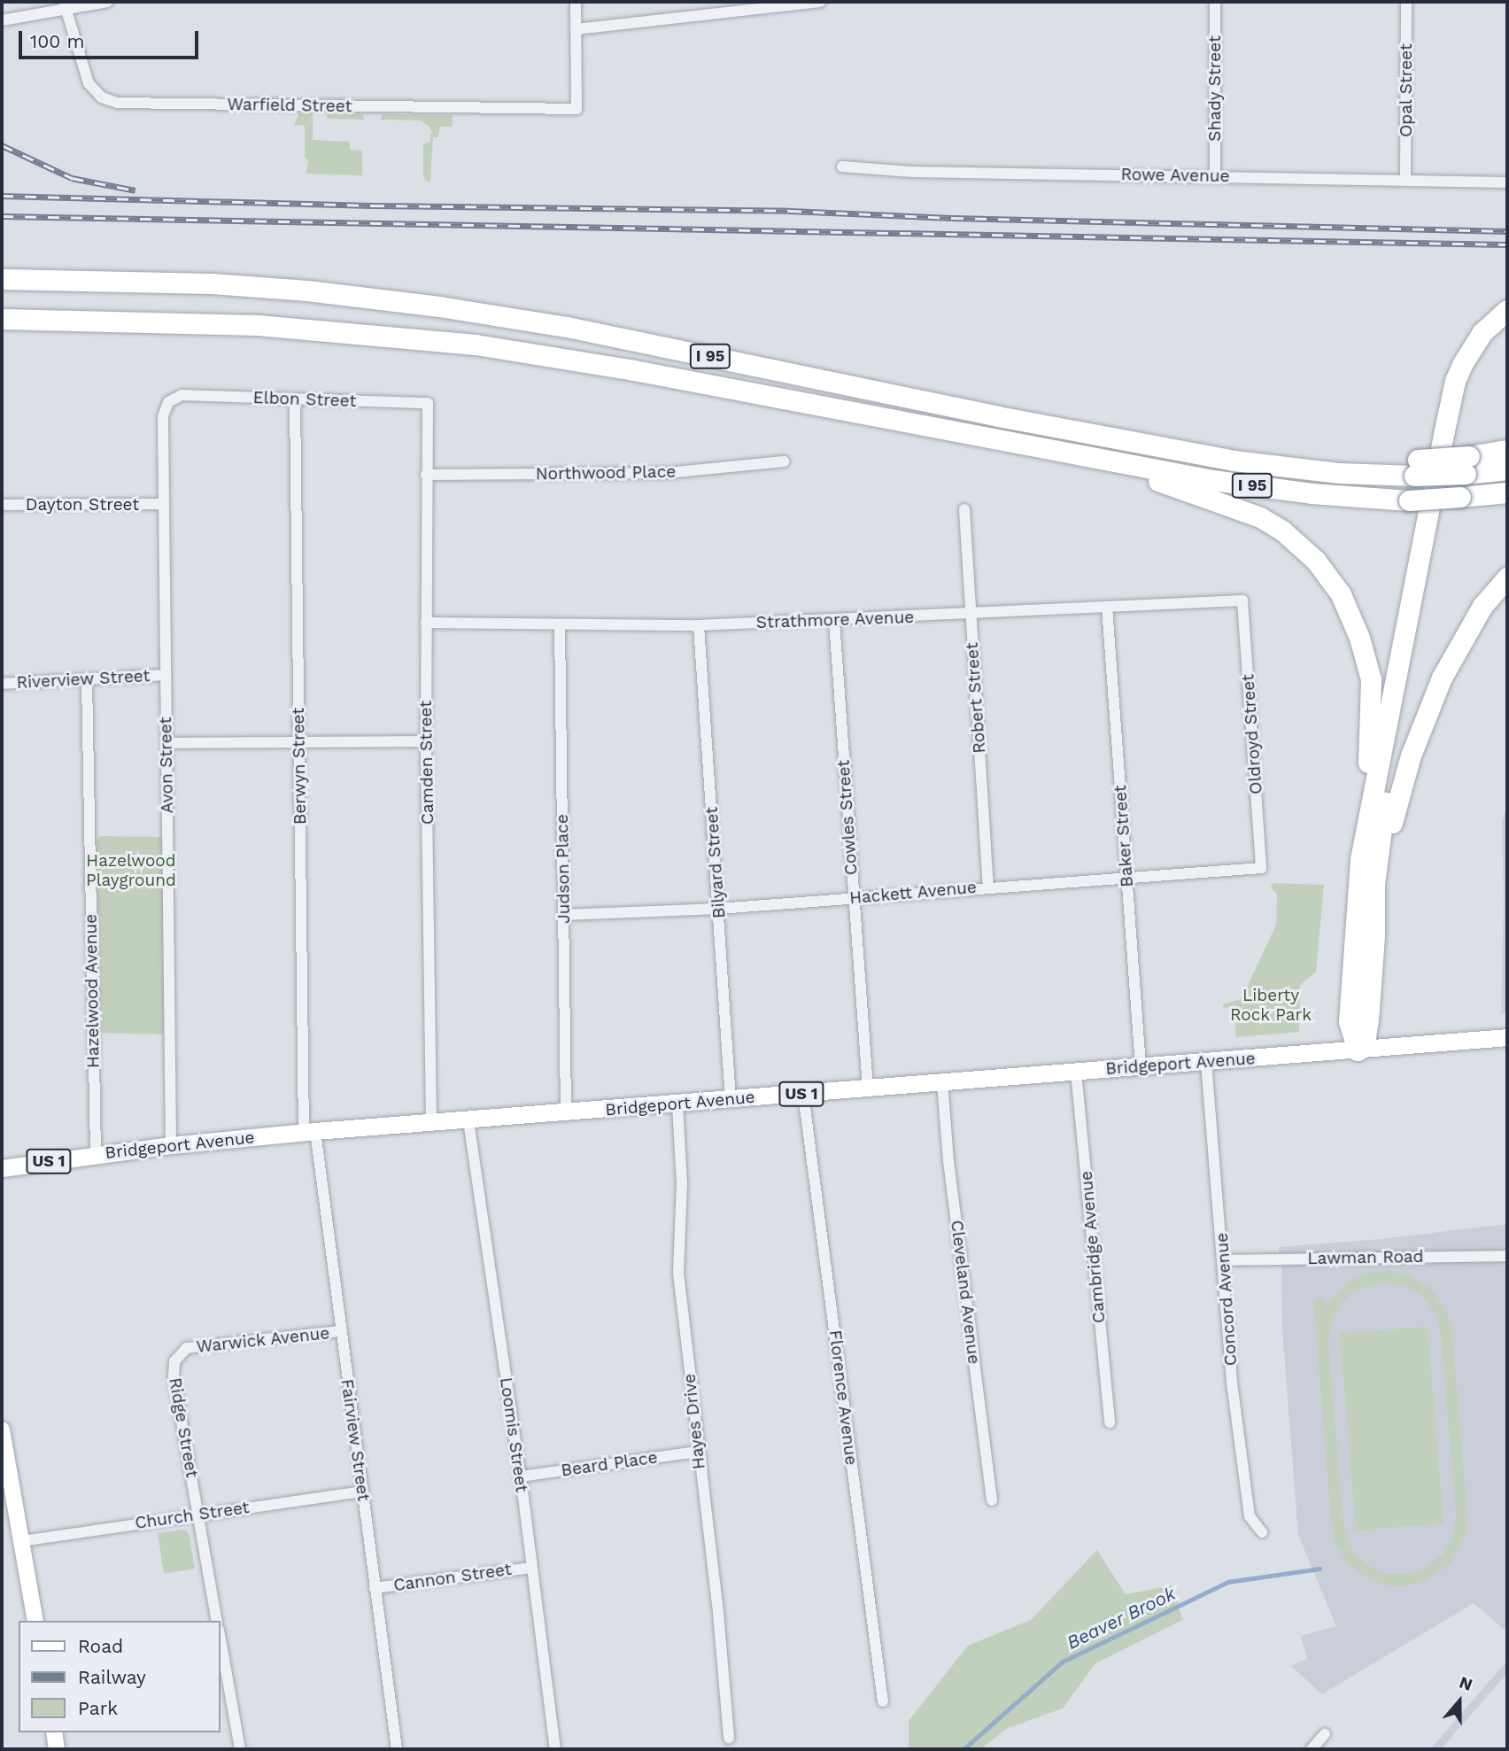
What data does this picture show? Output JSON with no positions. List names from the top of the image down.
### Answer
{
  "streets": {
    "highway": ["I 95"],
    "main road": ["Bridgeport Avenue", "US 1"],
    "street": [
      "Shady Street",
      "Opal Street",
      "Warfield Street",
      "Rowe Avenue",
      "Elbon Street",
      "Northwood Place",
      "Dayton Street",
      "Strathmore Avenue",
      "Riverview Street",
      "Robert Street",
      "Oldroyd Street",
      "Camden Street",
      "Avon Street",
      "Berwyn Street",
      "Cowles Street",
      "Baker Street",
      "Bilyard Street",
      "Judson Place",
      "Hackett Avenue",
      "Hazelwood Avenue",
      "Cambridge Avenue",
      "Lawman Road",
      "Cleveland Avenue",
      "Concord Avenue",
      "Warwick Avenue",
      "Florence Avenue",
      "Hayes Drive",
      "Ridge Street",
      "Loomis Street",
      "Fairview Street",
      "Beard Place",
      "Church Street",
      "Cannon Street"
    ]
  },
  "crossings": [
    ["Shady Street", "Rowe Avenue"],
    ["Opal Street", "Rowe Avenue"],
    ["Elbon Street", "Camden Street"],
    ["Elbon Street", "Avon Street"],
    ["Elbon Street", "Berwyn Street"],
    ["Northwood Place", "Camden Street"],
    ["Dayton Street", "Avon Street"],
    ["Strathmore Avenue", "Robert Street"],
    ["Strathmore Avenue", "Oldroyd Street"],
    ["Strathmore Avenue", "Camden Street"],
    ["Strathmore Avenue", "Cowles Street"],
    ["Strathmore Avenue", "Baker Street"],
    ["Strathmore Avenue", "Bilyard Street"],
    ["Strathmore Avenue", "Judson Place"],
    ["Riverview Street", "Avon Street"],
    ["Riverview Street", "Hazelwood Avenue"],
    ["Robert Street", "Hackett Avenue"],
    ["Oldroyd Street", "Hackett Avenue"],
    ["Camden Street", "Bridgeport Avenue"],
    ["Avon Street", "Bridgeport Avenue"],
    ["Berwyn Street", "Bridgeport Avenue"],
    ["Berwyn Street", "Fairview Street"],
    ["Cowles Street", "Hackett Avenue"],
    ["Cowles Street", "Bridgeport Avenue"],
    ["Baker Street", "Hackett Avenue"],
    ["Baker Street", "Bridgeport Avenue"],
    ["Bilyard Street", "Hackett Avenue"],
    ["Bilyard Street", "Bridgeport Avenue"],
    ["Judson Place", "Hackett Avenue"],
    ["Judson Place", "Bridgeport Avenue"],
    ["Hazelwood Avenue", "Bridgeport Avenue"],
    ["Bridgeport Avenue", "Cambridge Avenue"],
    ["Bridgeport Avenue", "Cleveland Avenue"],
    ["Bridgeport Avenue", "Concord Avenue"],
    ["Bridgeport Avenue", "Florence Avenue"],
    ["Bridgeport Avenue", "Hayes Drive"],
    ["Bridgeport Avenue", "Loomis Street"],
    ["Bridgeport Avenue", "Fairview Street"],
    ["Lawman Road", "Concord Avenue"],
    ["Warwick Avenue", "Ridge Street"],
    ["Warwick Avenue", "Fairview Street"],
    ["Hayes Drive", "Beard Place"],
    ["Ridge Street", "Church Street"],
    ["Loomis Street", "Beard Place"],
    ["Loomis Street", "Cannon Street"],
    ["Fairview Street", "Church Street"],
    ["Fairview Street", "Cannon Street"]
  ],
  "water": ["Beaver Brook"],
  "parks": ["Hazelwood Playground", "Liberty Rock Park"],
  "legend": ["Road", "Railway", "Park"],
  "scale_bar": "100 m",
  "north": "top"
}
